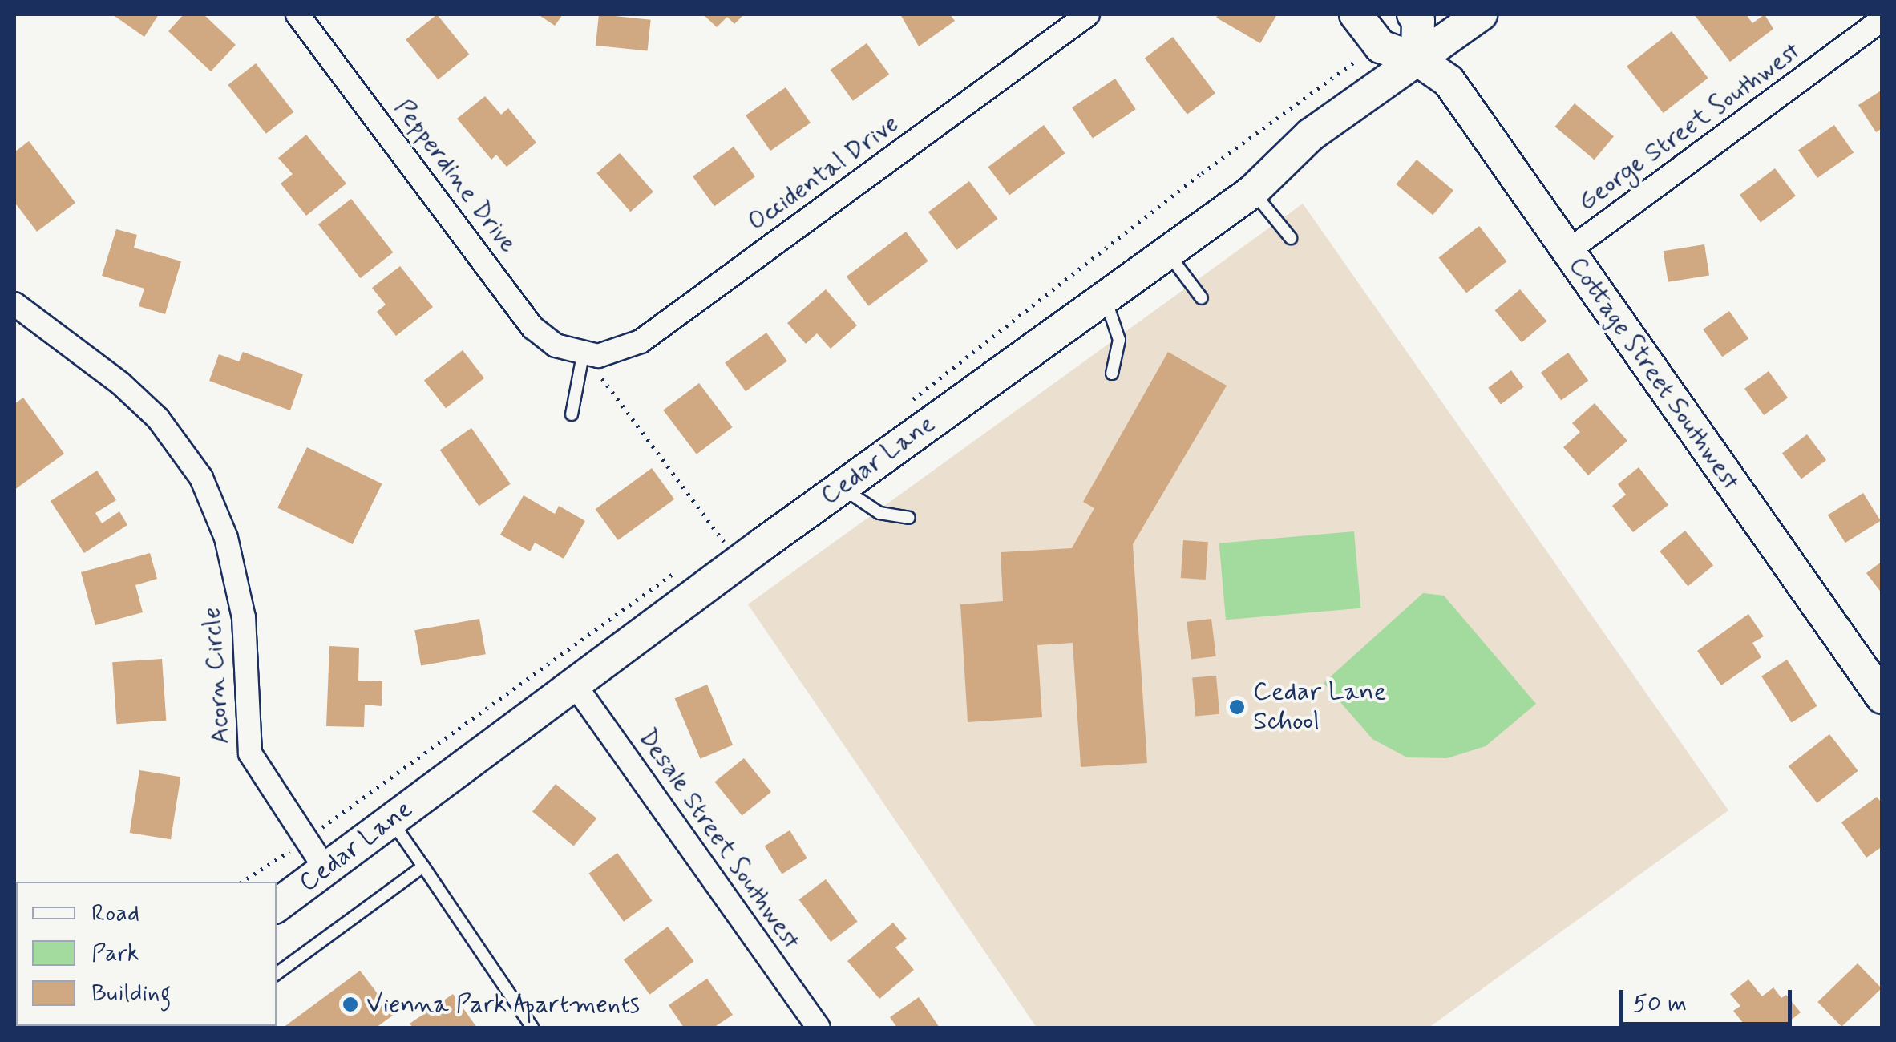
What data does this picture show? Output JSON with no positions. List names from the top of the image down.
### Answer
{
  "streets": {
    "main road": ["Cottage Street Southwest", "Cedar Lane"],
    "street": [
      "George Street Southwest",
      "Occidental Drive",
      "Pepperdine Drive",
      "Acorn Circle",
      "Desale Street Southwest"
    ]
  },
  "crossings": [
    ["George Street Southwest", "Cottage Street Southwest"],
    ["Occidental Drive", "Pepperdine Drive"],
    ["Cottage Street Southwest", "Cedar Lane"],
    ["Cedar Lane", "Acorn Circle"],
    ["Cedar Lane", "Desale Street Southwest"]
  ],
  "places": ["Cedar Lane School", "Vienna Park Apartments"],
  "legend": ["Road", "Park", "Building"],
  "scale_bar": "50 m"
}
